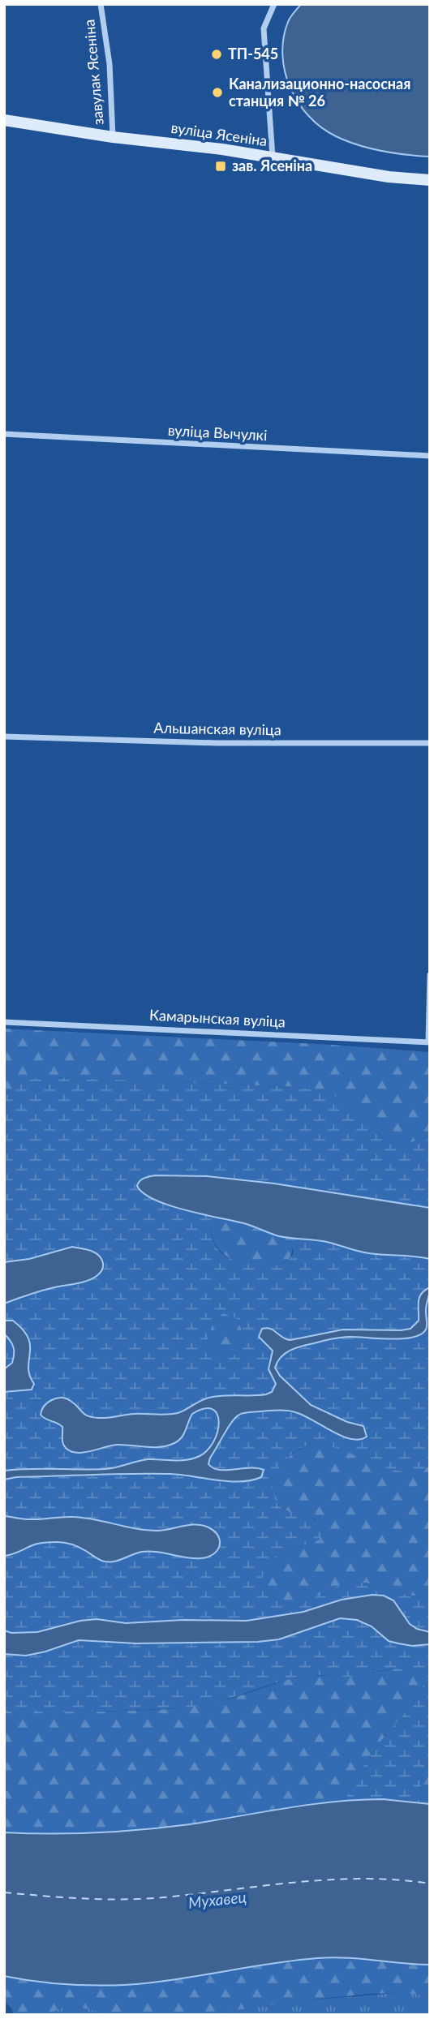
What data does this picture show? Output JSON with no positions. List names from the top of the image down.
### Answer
{
  "streets": {
    "street": [
      "завулак Ясеніна",
      "вуліца Ясеніна",
      "вуліца Вычулкі",
      "Альшанская вуліца",
      "Камарынская вуліца"
    ]
  },
  "crossings": [
    ["завулак Ясеніна", "вуліца Ясеніна"]
  ],
  "water": ["Мухавец"],
  "places": {
    "other": ["ТП-545", "Канализационно-насосная станция № 26"],
    "transit": ["зав. Ясеніна"]
  }
}
